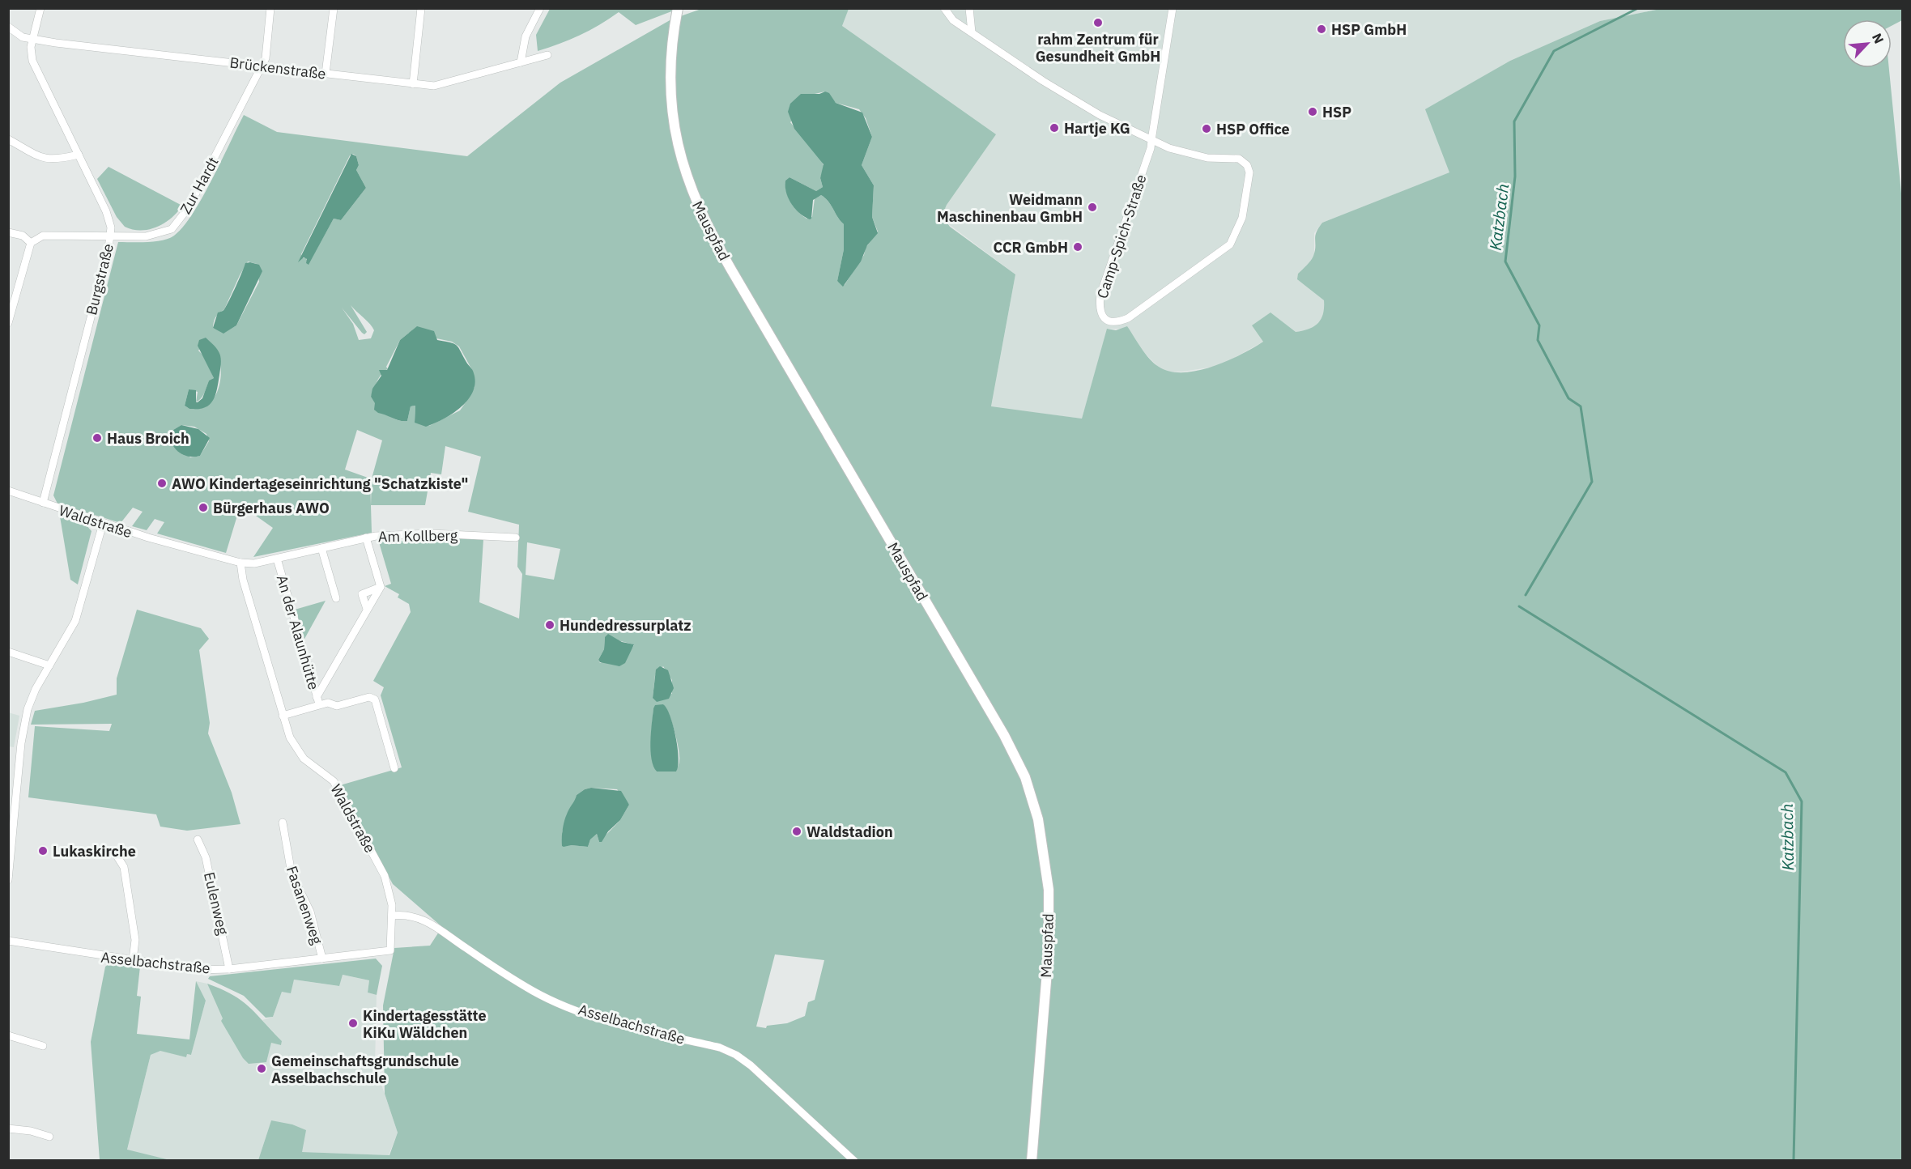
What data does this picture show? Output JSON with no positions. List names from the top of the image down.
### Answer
{
  "streets": {
    "street": [
      "Brückenstraße",
      "Zur Hardt",
      "Mauspfad",
      "Camp-Spich-Straße",
      "Burgstraße",
      "Waldstraße",
      "Am Kollberg",
      "An der Alaunhütte",
      "Eulenweg",
      "Fasanenweg",
      "Asselbachstraße"
    ]
  },
  "crossings": [
    ["Brückenstraße", "Zur Hardt"],
    ["Brückenstraße", "Burgstraße"],
    ["Zur Hardt", "Burgstraße"],
    ["Burgstraße", "Waldstraße"],
    ["Waldstraße", "Am Kollberg"],
    ["Waldstraße", "Asselbachstraße"],
    ["Am Kollberg", "An der Alaunhütte"],
    ["Eulenweg", "Asselbachstraße"],
    ["Fasanenweg", "Asselbachstraße"]
  ],
  "water": ["Katzbach"],
  "places": [
    "rahm Zentrum für Gesundheit GmbH",
    "HSP GmbH",
    "HSP",
    "Hartje KG",
    "HSP Office",
    "Weidmann Maschinenbau GmbH",
    "CCR GmbH",
    "Haus Broich",
    "AWO Kindertageseinrichtung \"Schatzkiste\"",
    "Bürgerhaus AWO",
    "Hundedressurplatz",
    "Waldstadion",
    "Lukaskirche",
    "Kindertagesstätte KiKu Wäldchen",
    "Gemeinschaftsgrundschule Asselbachschule"
  ],
  "north": "top right"
}
